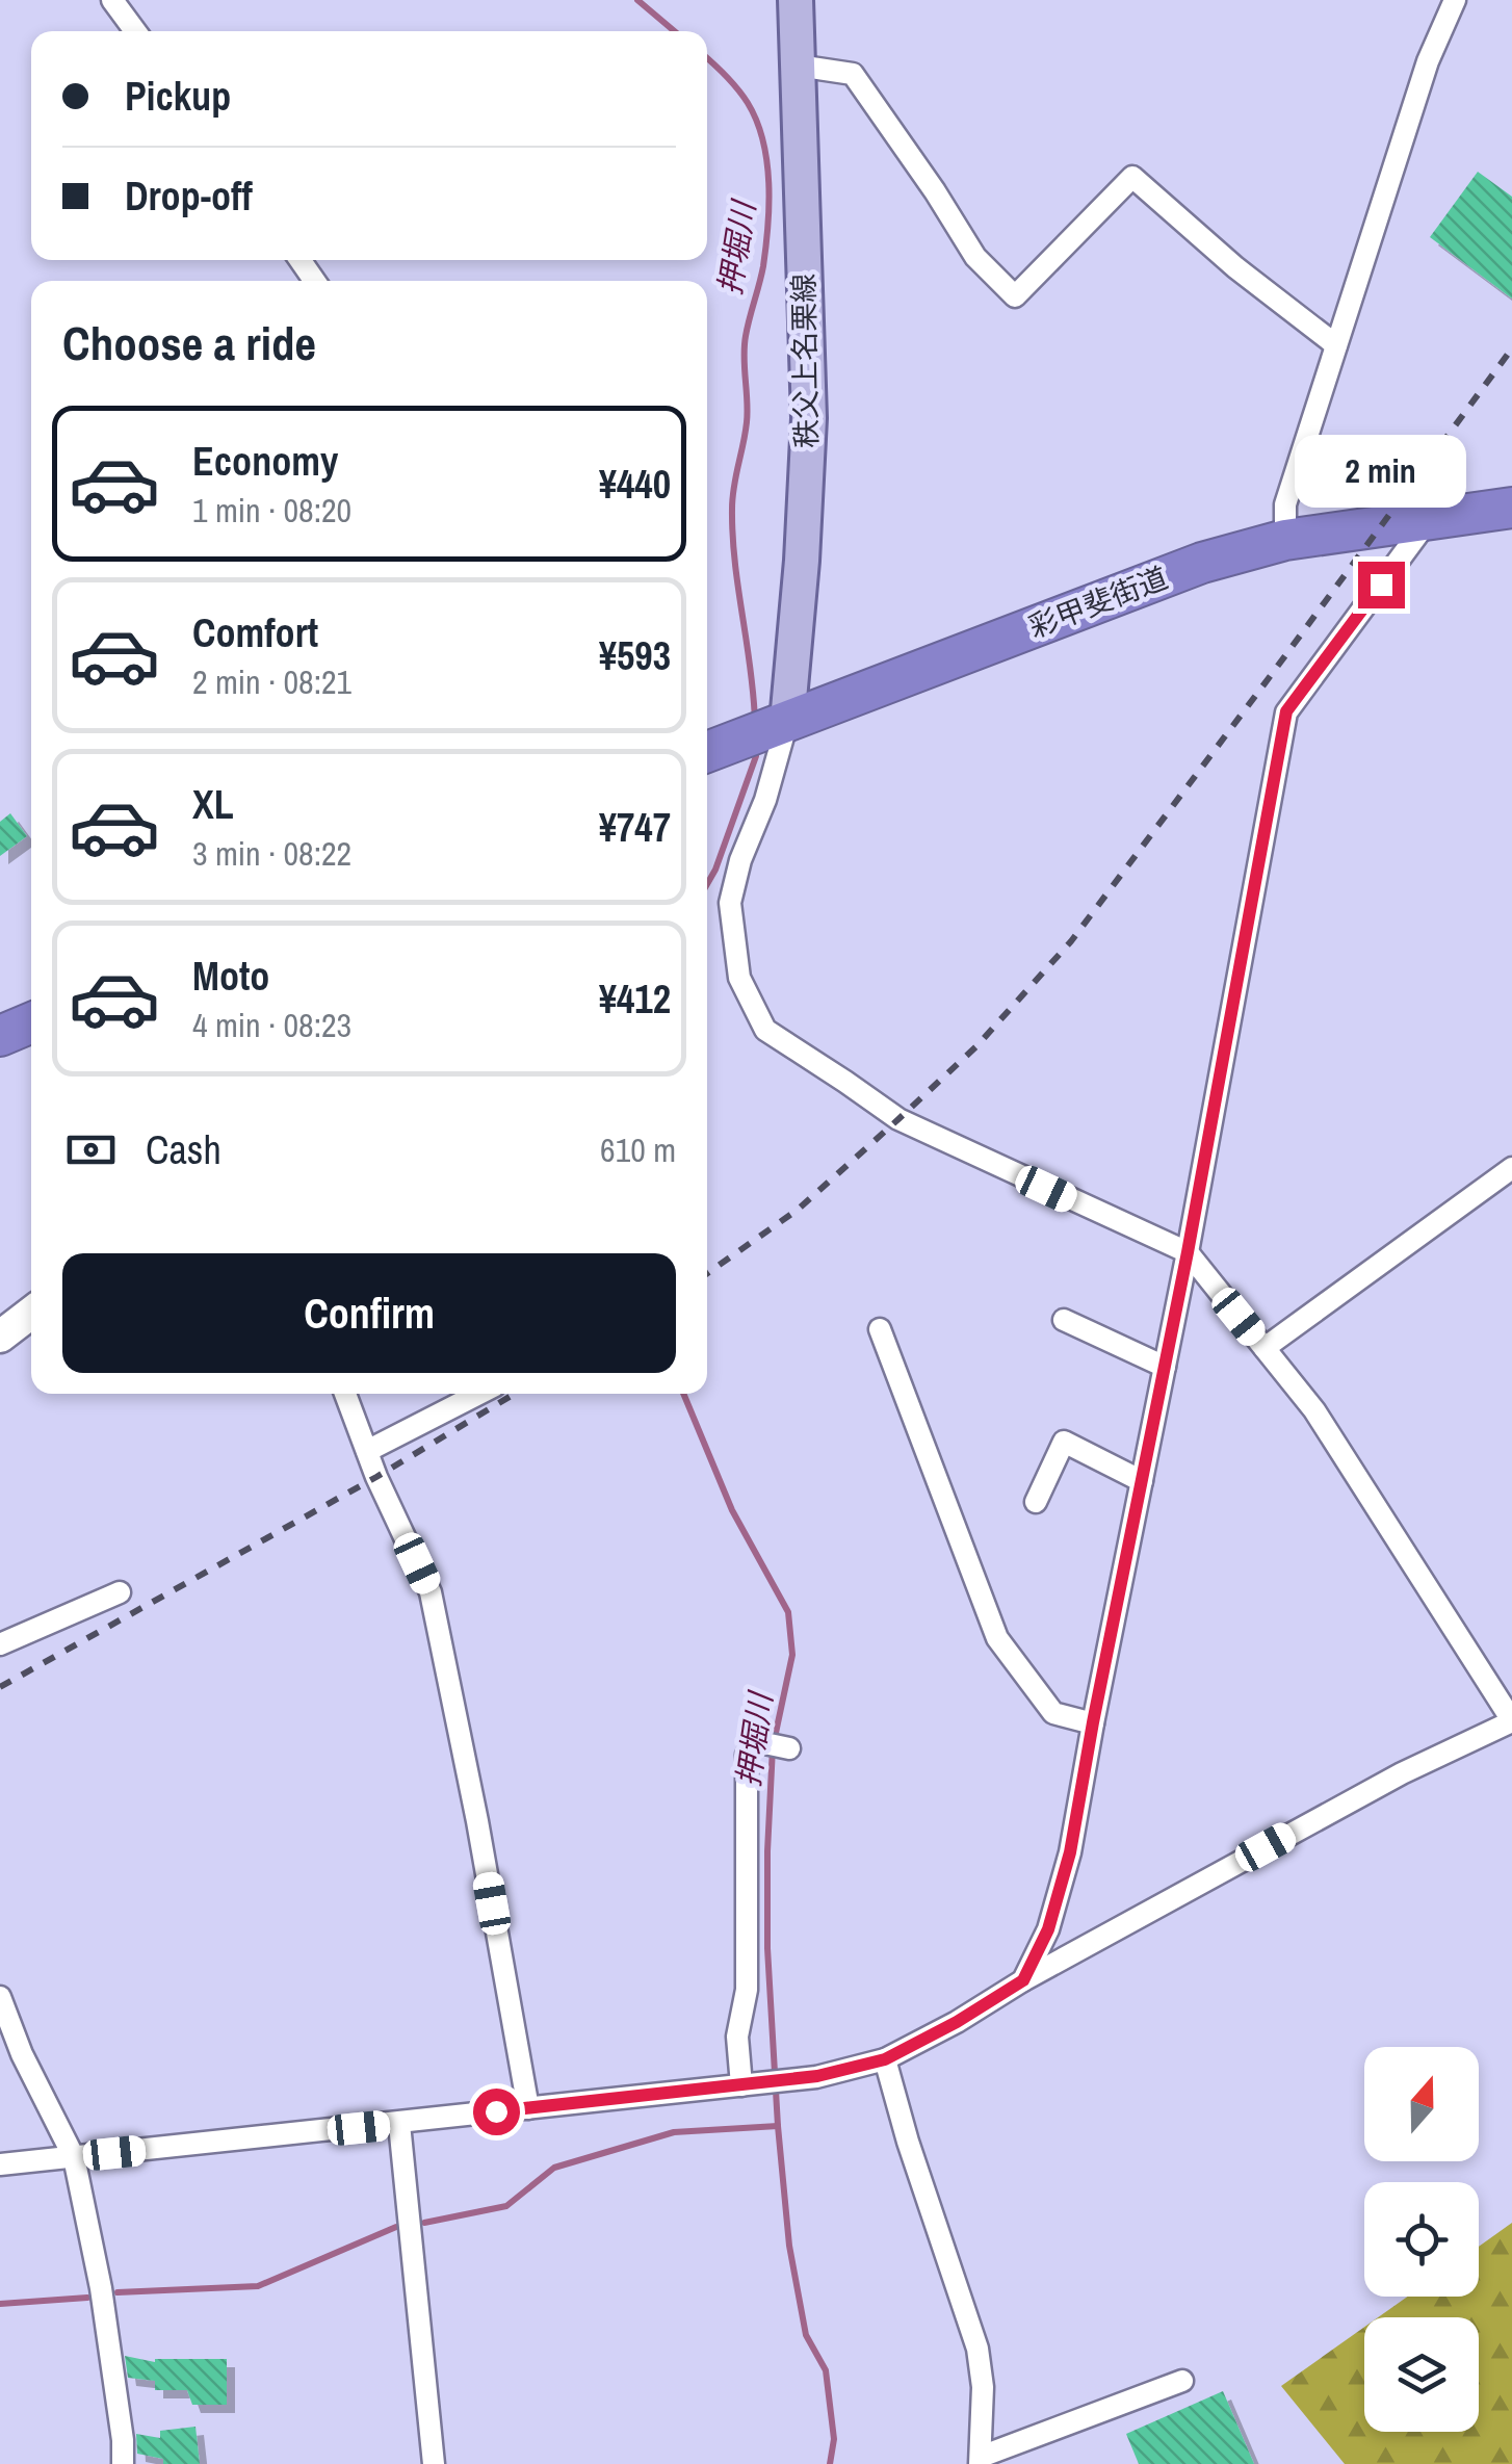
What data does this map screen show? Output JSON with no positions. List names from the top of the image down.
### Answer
{
  "streets": {
    "highway": ["彩甲斐街道"],
    "main road": ["秩父上名栗線"]
  },
  "crossings": [
    ["秩父上名栗線", "彩甲斐街道"]
  ],
  "water": ["押堀川"],
  "north": "top",
  "page": {
    "banner": ["Pickup", "Drop-off"],
    "heading": "Choose a ride",
    "list": [
      {
        "name": "Economy",
        "note": "1 min · 08:20",
        "value": "¥440"
      },
      {
        "name": "Comfort",
        "note": "2 min · 08:21",
        "value": "¥593"
      },
      {
        "name": "XL",
        "note": "3 min · 08:22",
        "value": "¥747"
      },
      {
        "name": "Moto",
        "note": "4 min · 08:23",
        "value": "¥412"
      }
    ],
    "bubble": "2 min",
    "pay": ["Cash", "610 m"],
    "buttons": "Confirm"
  }
}
